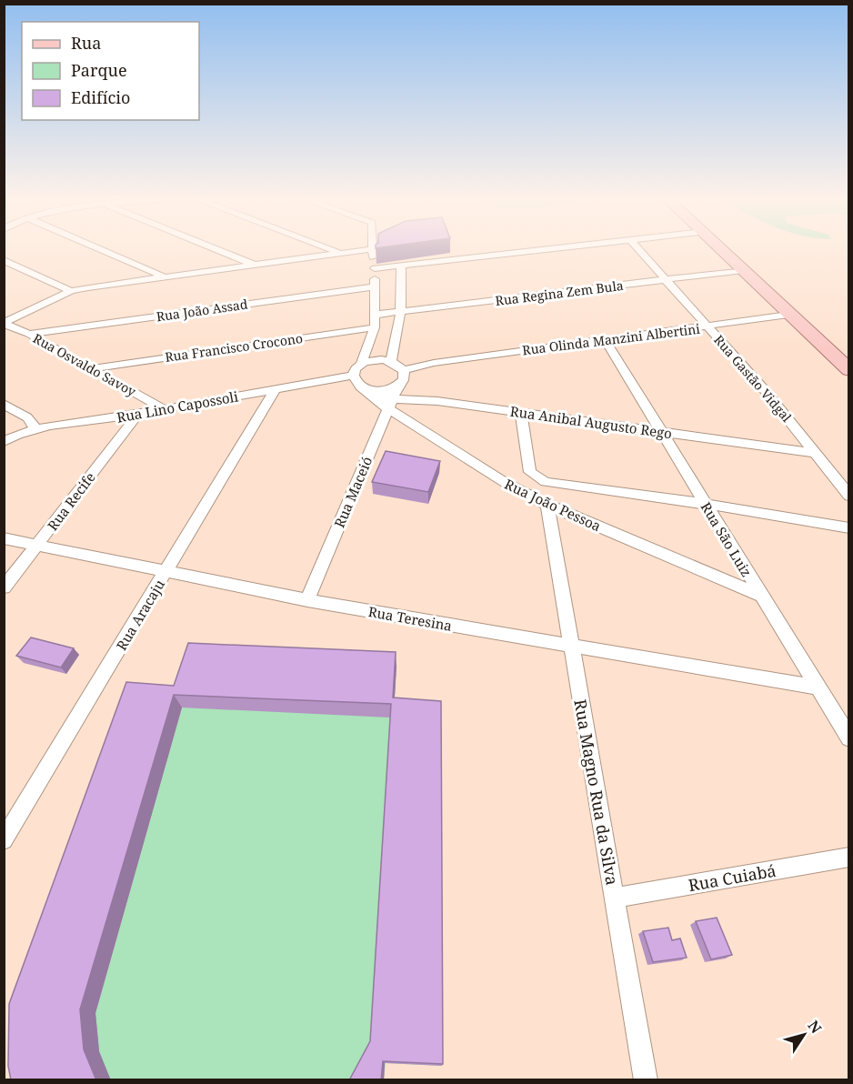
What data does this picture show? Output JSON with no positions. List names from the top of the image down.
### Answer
{
  "streets": {
    "street": [
      "Rua Regina Zem Bula",
      "Rua João Assad",
      "Rua Olinda Manzini Albertini",
      "Rua Francisco Crocono",
      "Rua Osvaldo Savoy",
      "Rua Gastão Vidgal",
      "Rua Lino Capossoli",
      "Rua Anibal Augusto Rego",
      "Rua Maceió",
      "Rua Recife",
      "Rua João Pessoa",
      "Rua São Luiz",
      "Rua Aracaju",
      "Rua Teresina",
      "Rua Magno Rua da Silva",
      "Rua Cuiabá"
    ]
  },
  "crossings": [
    ["Rua Regina Zem Bula", "Rua Gastão Vidgal"],
    ["Rua João Assad", "Rua Osvaldo Savoy"],
    ["Rua Olinda Manzini Albertini", "Rua Gastão Vidgal"],
    ["Rua Olinda Manzini Albertini", "Rua Maceió"],
    ["Rua Olinda Manzini Albertini", "Rua São Luiz"],
    ["Rua Francisco Crocono", "Rua Osvaldo Savoy"],
    ["Rua Osvaldo Savoy", "Rua Lino Capossoli"],
    ["Rua Gastão Vidgal", "Rua Anibal Augusto Rego"],
    ["Rua Lino Capossoli", "Rua Maceió"],
    ["Rua Lino Capossoli", "Rua Recife"],
    ["Rua Lino Capossoli", "Rua João Pessoa"],
    ["Rua Lino Capossoli", "Rua Aracaju"],
    ["Rua Anibal Augusto Rego", "Rua Maceió"],
    ["Rua Anibal Augusto Rego", "Rua João Pessoa"],
    ["Rua Anibal Augusto Rego", "Rua São Luiz"],
    ["Rua Maceió", "Rua João Pessoa"],
    ["Rua Maceió", "Rua Teresina"],
    ["Rua Recife", "Rua Teresina"],
    ["Rua João Pessoa", "Rua São Luiz"],
    ["Rua João Pessoa", "Rua Magno Rua da Silva"],
    ["Rua São Luiz", "Rua Teresina"],
    ["Rua Aracaju", "Rua Teresina"],
    ["Rua Teresina", "Rua Magno Rua da Silva"],
    ["Rua Magno Rua da Silva", "Rua Cuiabá"]
  ],
  "legend": ["Rua", "Parque", "Edifício"],
  "north": "top right"
}
